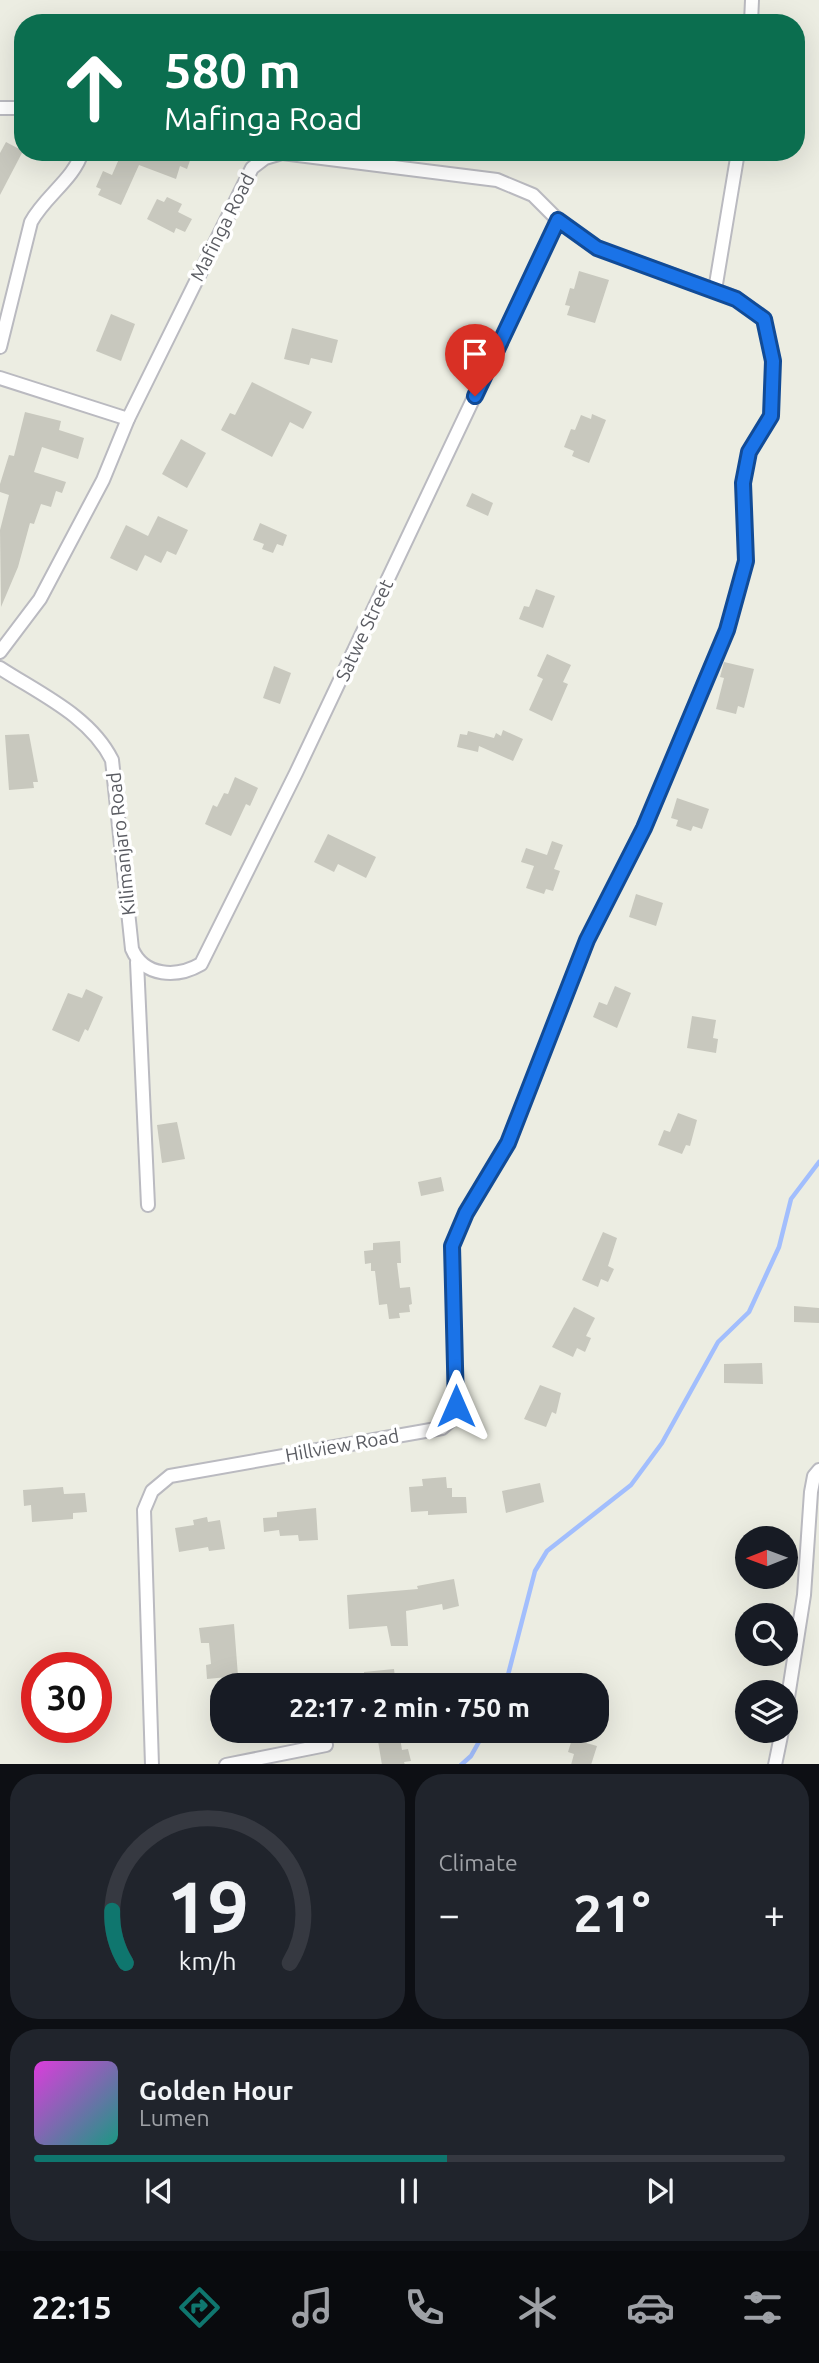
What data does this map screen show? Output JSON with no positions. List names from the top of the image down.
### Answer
{
  "streets": {
    "street": [
      "Mafinga Road",
      "Satwe Street",
      "Kilimanjaro Road",
      "Hillview Road"
    ]
  },
  "crossings": [
    ["Mafinga Road", "Satwe Street"],
    ["Mafinga Road", "Hillview Road"],
    ["Satwe Street", "Kilimanjaro Road"]
  ],
  "north": "left",
  "page": {
    "turn": ["580 m", "Mafinga Road"],
    "limit": "30",
    "trip": "22:17 · 2 min · 750 m",
    "tile": "Climate",
    "heat": ["−", "21°", "+"],
    "song": ["Golden Hour", "Lumen"],
    "tabs": "22:15",
    "gauge": ["19", "km/h"]
  }
}
